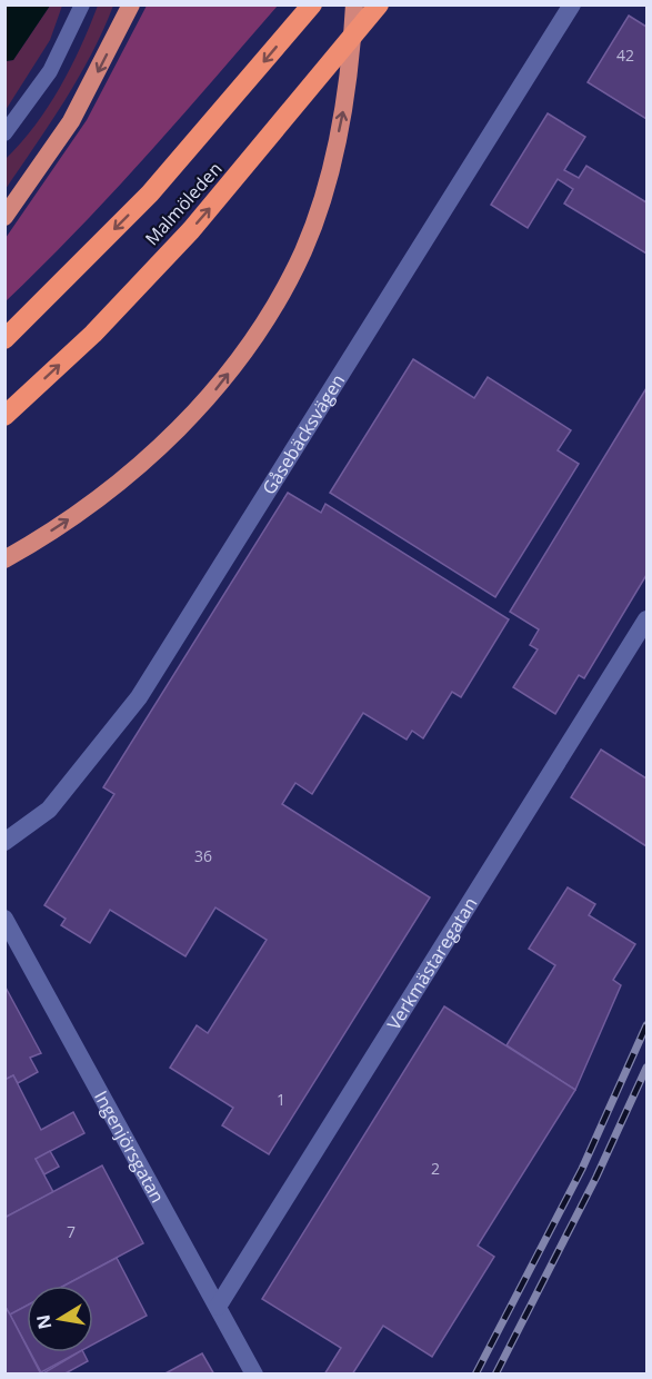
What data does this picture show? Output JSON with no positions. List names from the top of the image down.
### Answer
{
  "streets": {
    "highway": ["Malmöleden"],
    "street": ["Gåsebäcksvägen", "Verkmästaregatan", "Ingenjörsgatan"]
  },
  "crossings": [
    ["Verkmästaregatan", "Ingenjörsgatan"]
  ],
  "house_numbers": [
    "42",
    "36",
    "1",
    "2",
    "7"
  ],
  "north": "left"
}
